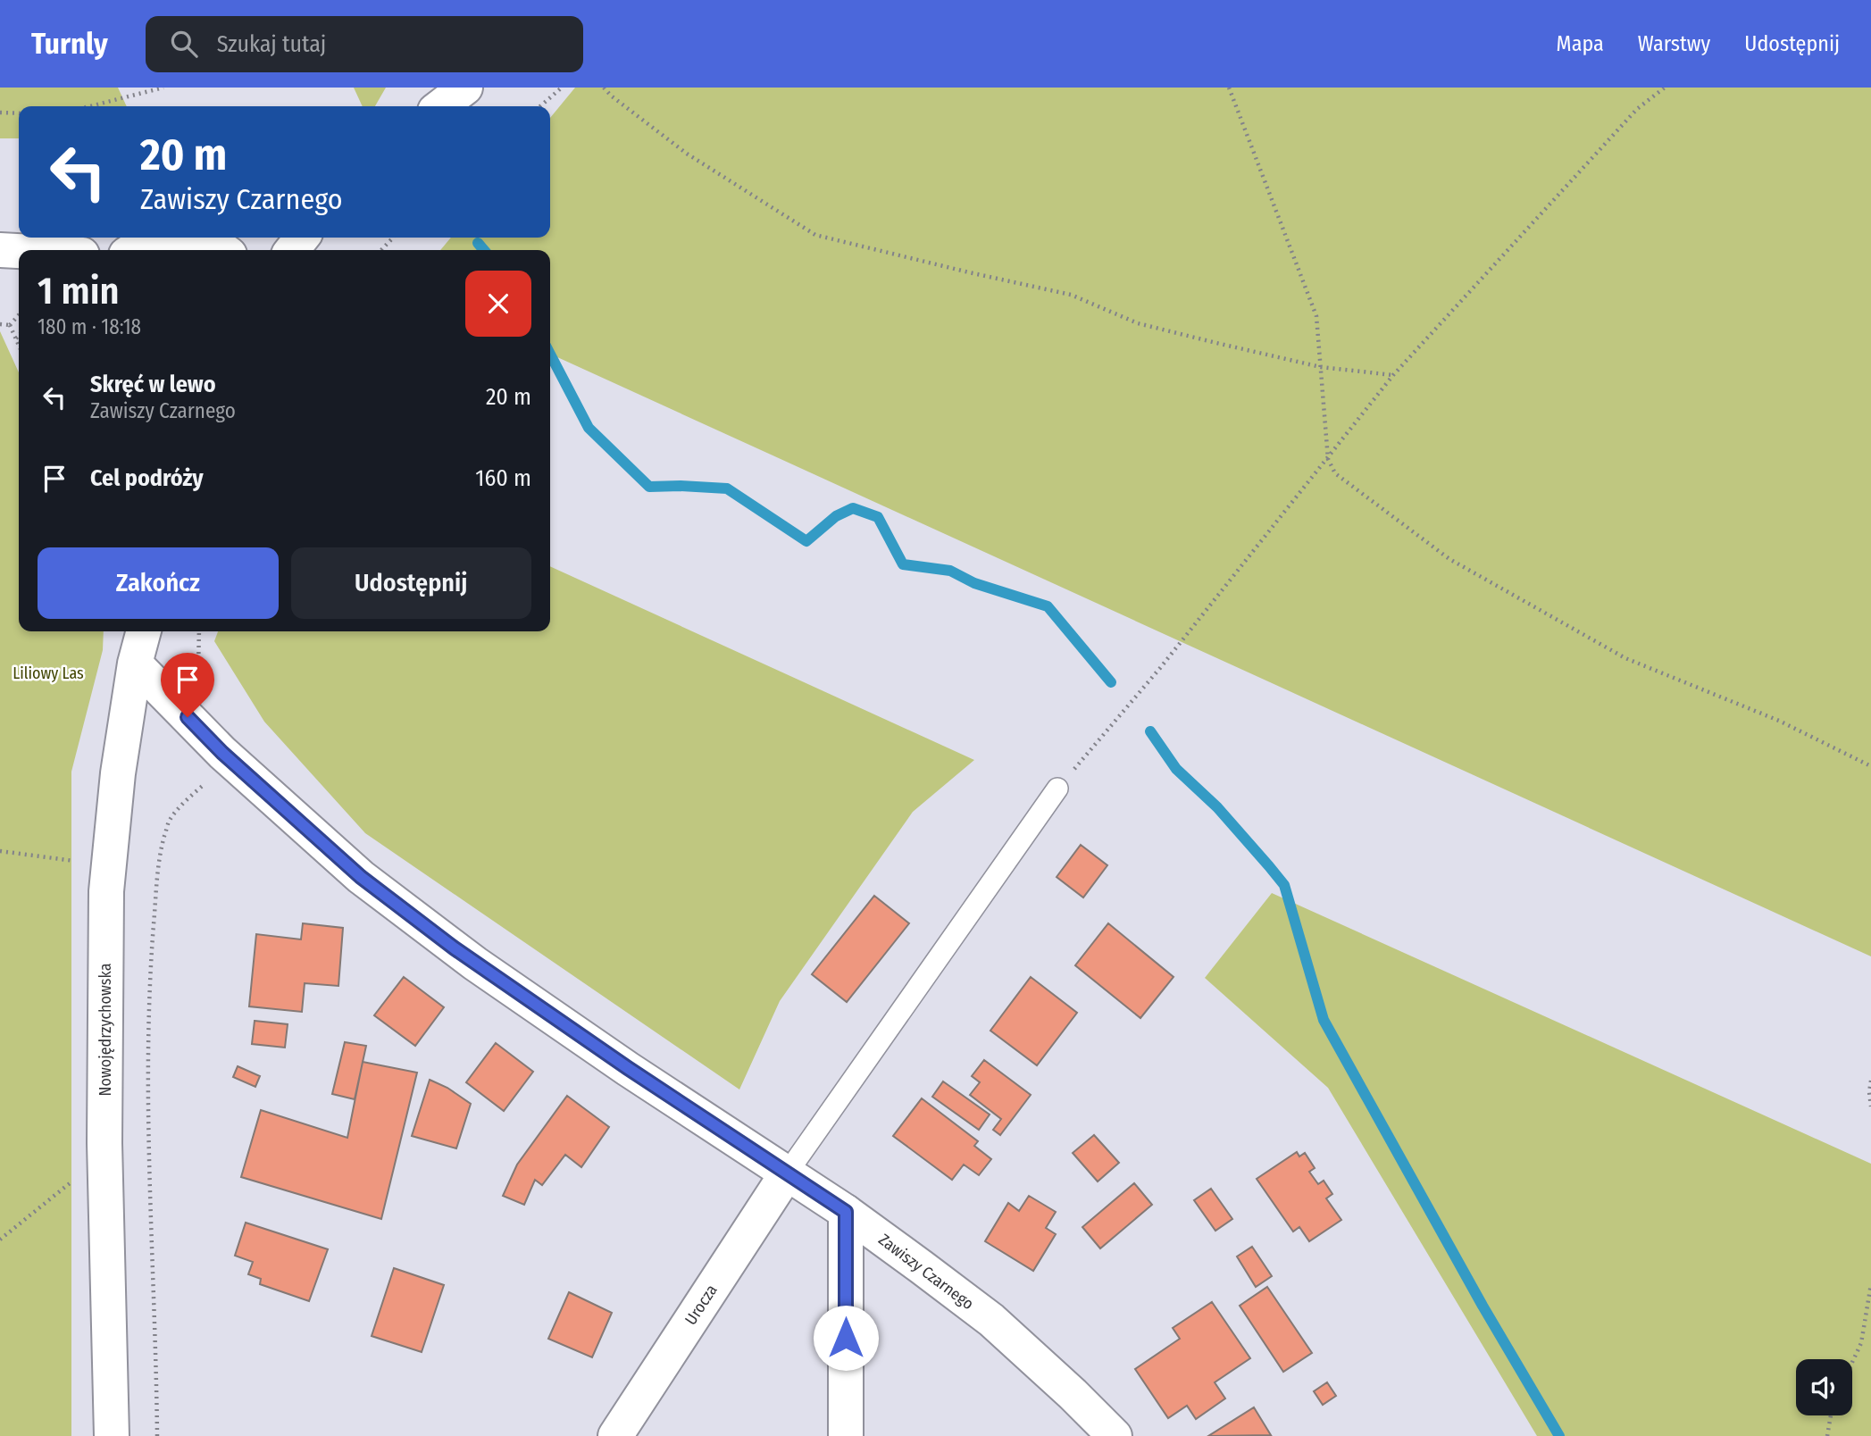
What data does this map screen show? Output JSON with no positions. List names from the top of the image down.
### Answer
{
  "streets": {
    "street": ["Nowojędrzychowska", "Zawiszy Czarnego", "Urocza"]
  },
  "crossings": [
    ["Nowojędrzychowska", "Zawiszy Czarnego"],
    ["Zawiszy Czarnego", "Urocza"]
  ],
  "parks": ["Liliowy Las"],
  "page": {
    "header": "Turnly",
    "search": "Szukaj tutaj",
    "nav": ["Mapa", "Warstwy", "Udostępnij"],
    "turn": ["20 m", "Zawiszy Czarnego"],
    "heading": ["1 min", "180 m · 18:18"],
    "list": [
      {
        "name": "Skręć w lewo",
        "note": "Zawiszy Czarnego",
        "value": "20 m"
      },
      {
        "name": "Cel podróży",
        "value": "160 m"
      }
    ],
    "buttons": ["Zakończ", "Udostępnij"]
  }
}
